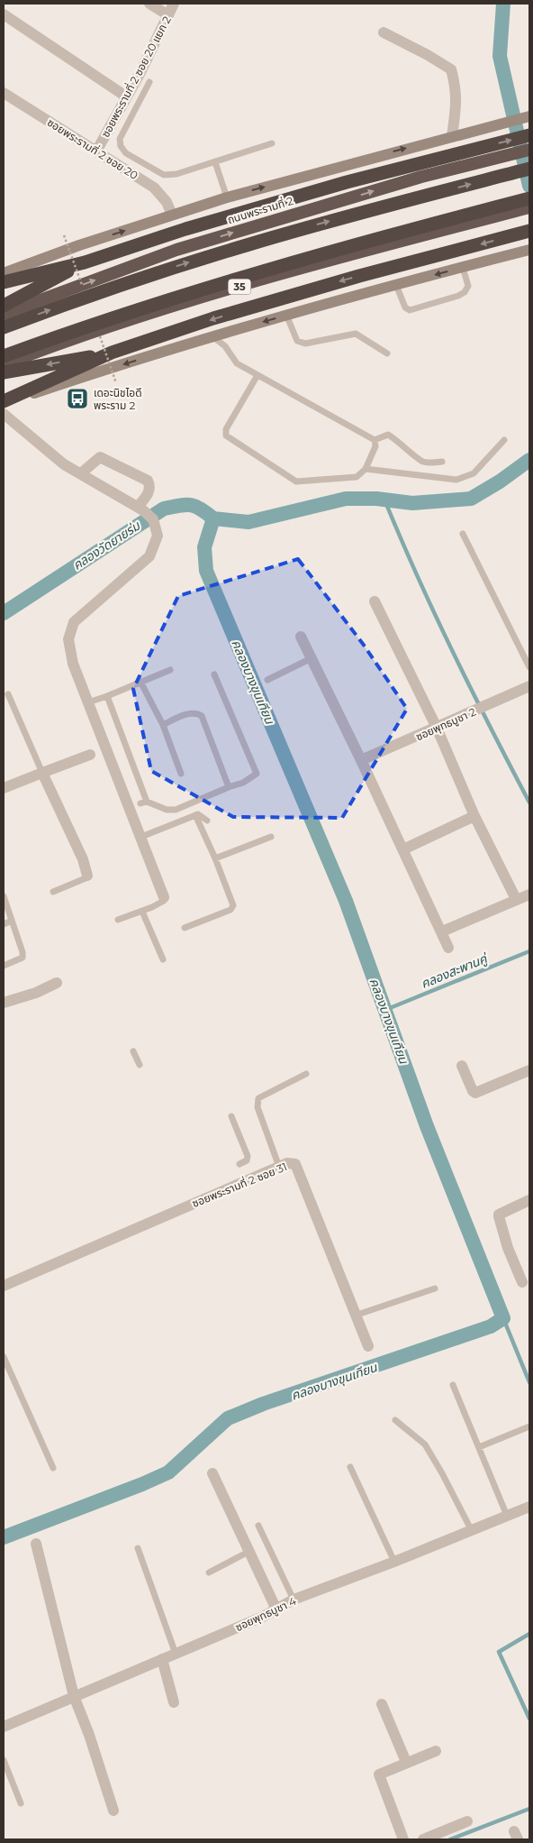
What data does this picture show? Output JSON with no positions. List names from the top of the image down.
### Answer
{
  "streets": {
    "highway": ["ถนนพระรามที่ 2", "35"],
    "street": [
      "ซอยพระรามที่ 2 ซอย 20 แยก 2",
      "ซอยพระรามที่ 2 ซอย 20",
      "ซอยพุทธบูชา 2",
      "ซอยพระรามที่ 2 ซอย 31",
      "ซอยพุทธบูชา 4"
    ]
  },
  "crossings": [
    ["ซอยพระรามที่ 2 ซอย 20 แยก 2", "ซอยพระรามที่ 2 ซอย 20"],
    ["ซอยพระรามที่ 2 ซอย 20", "ถนนพระรามที่ 2"]
  ],
  "water": ["คลองวัดยายร่ม", "คลองบางขุนเทียน", "คลองสะพานคู่"],
  "places": {
    "bus stop": ["เดอะนิชไอดี พระราม 2"]
  }
}
